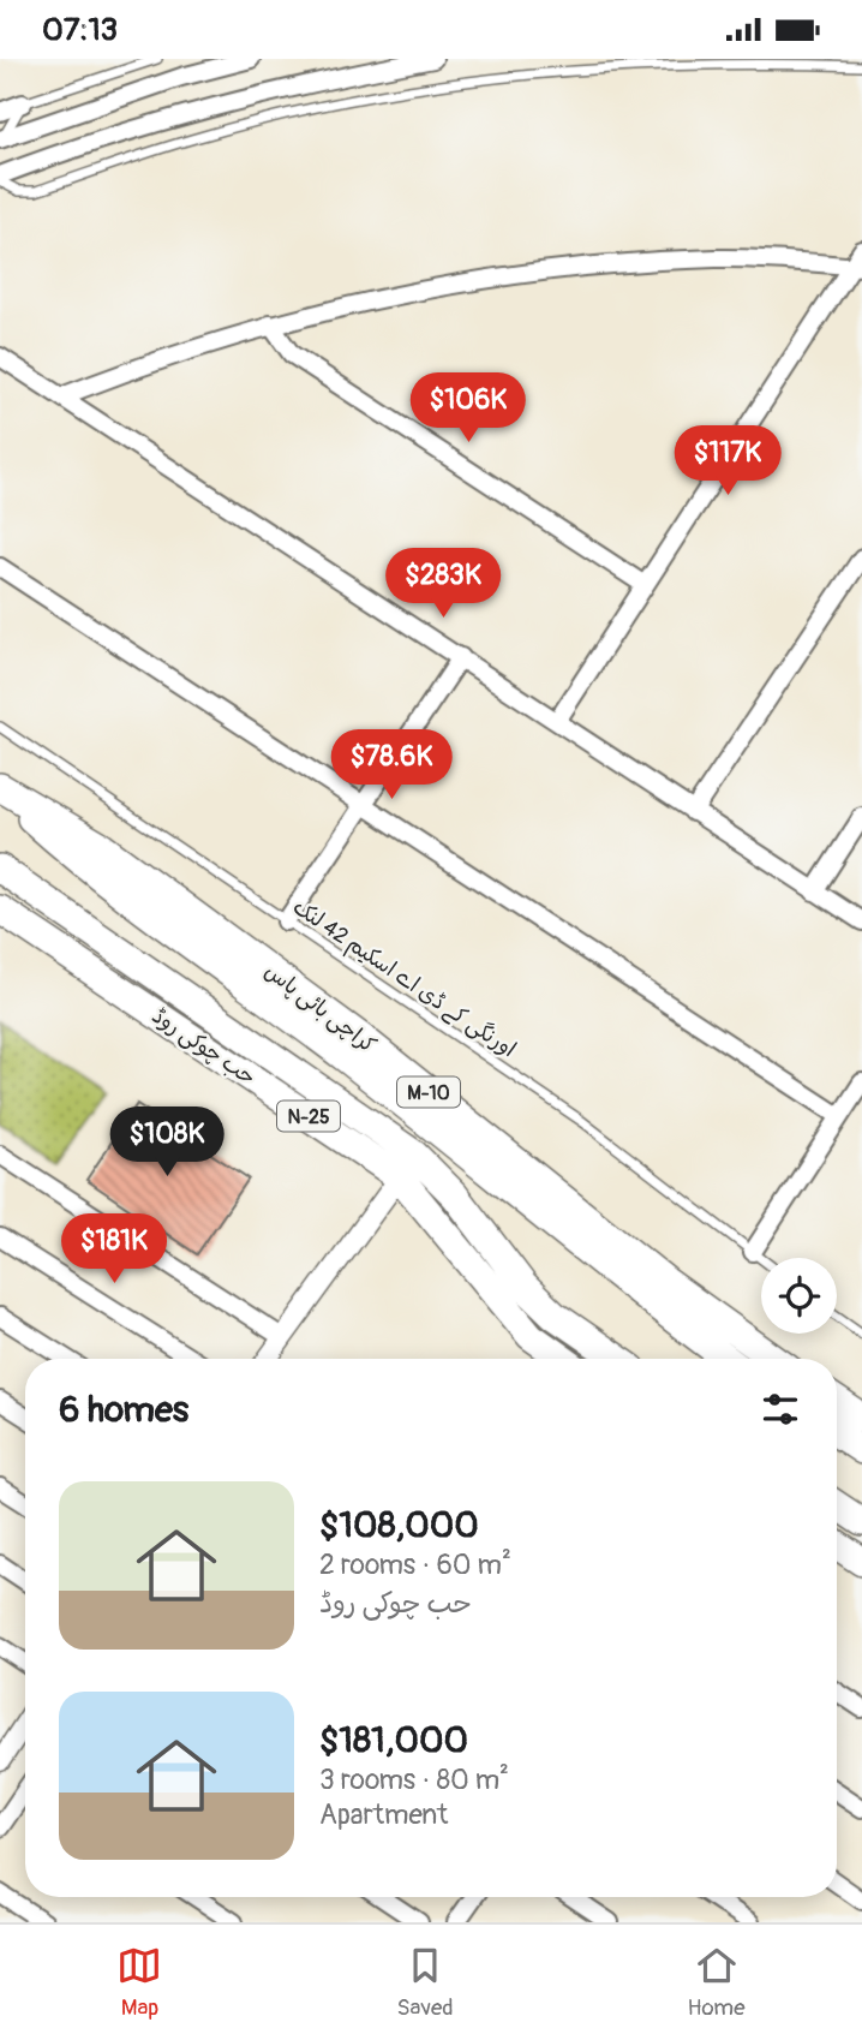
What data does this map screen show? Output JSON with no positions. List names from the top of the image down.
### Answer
{
  "streets": {
    "highway": [
      "کراچی بائی پاس",
      "حب چوکی روڈ",
      "M-10",
      "N-25"
    ],
    "lane": ["اورنگی کے ڈی اے اسکیم 42 لنک"]
  },
  "page": {
    "status": "07:13",
    "price": [
      "$106K",
      "$117K",
      "$283K",
      "$78.6K",
      "$108K",
      "$181K"
    ],
    "heading": "6 homes",
    "list": [
      {
        "name": "$108,000",
        "note": "2 rooms · 60 m² · حب چوکی روڈ"
      },
      {
        "name": "$181,000",
        "note": "3 rooms · 80 m² · Apartment"
      }
    ],
    "tabs": ["Map", "Saved", "Home"]
  }
}
